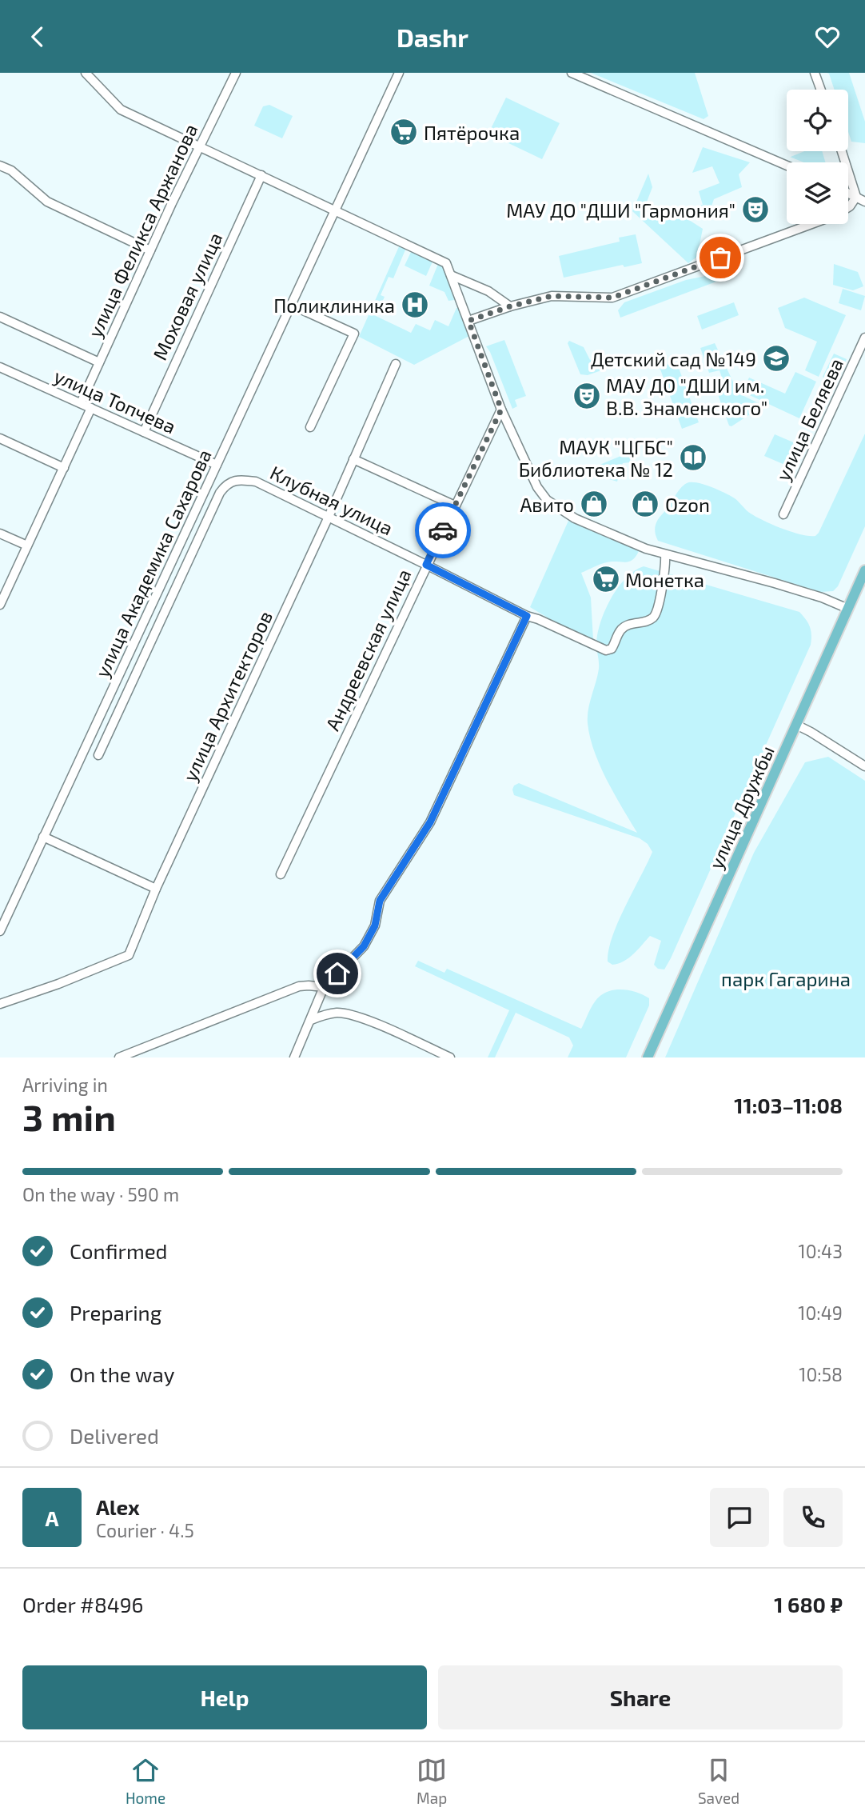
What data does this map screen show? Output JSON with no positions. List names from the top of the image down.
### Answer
{
  "streets": {
    "main road": ["улица Дружбы"],
    "street": [
      "улица Феликса Аржанова",
      "Моховая улица",
      "улица Топчева",
      "улица Беляева",
      "Клубная улица",
      "улица Академика Сахарова",
      "Андреевская улица",
      "улица Архитекторов"
    ]
  },
  "crossings": [
    ["улица Феликса Аржанова", "улица Топчева"],
    ["Моховая улица", "улица Топчева"],
    ["улица Топчева", "улица Академика Сахарова"],
    ["Клубная улица", "Андреевская улица"],
    ["Клубная улица", "улица Архитекторов"]
  ],
  "parks": ["парк Гагарина"],
  "places": {
    "supermarket": ["Пятёрочка", "Монетка"],
    "theatre": ["МАУ ДО \"ДШИ \"Гармония\"", "МАУ ДО \"ДШИ им. В.В. Знаменского\""],
    "hospital": ["Поликлиника"],
    "school or university": ["Детский сад №149"],
    "library": ["МАУК \"ЦГБС\" Библиотека № 12"],
    "shop": ["Авито", "Ozon"]
  },
  "page": {
    "header": "Dashr",
    "heading": ["3 min", "Arriving in", "11:03–11:08"],
    "panel": [
      "Alex",
      "Courier · 4.5",
      "Order #8496",
      "1 680 ₽"
    ],
    "bar": "On the way · 590 m",
    "list": [
      ["Confirmed", "10:43"],
      ["Preparing", "10:49"],
      ["On the way", "10:58"],
      "Delivered"
    ],
    "round": "A",
    "buttons": ["Help", "Share"],
    "tabs": ["Home", "Map", "Saved"]
  }
}
